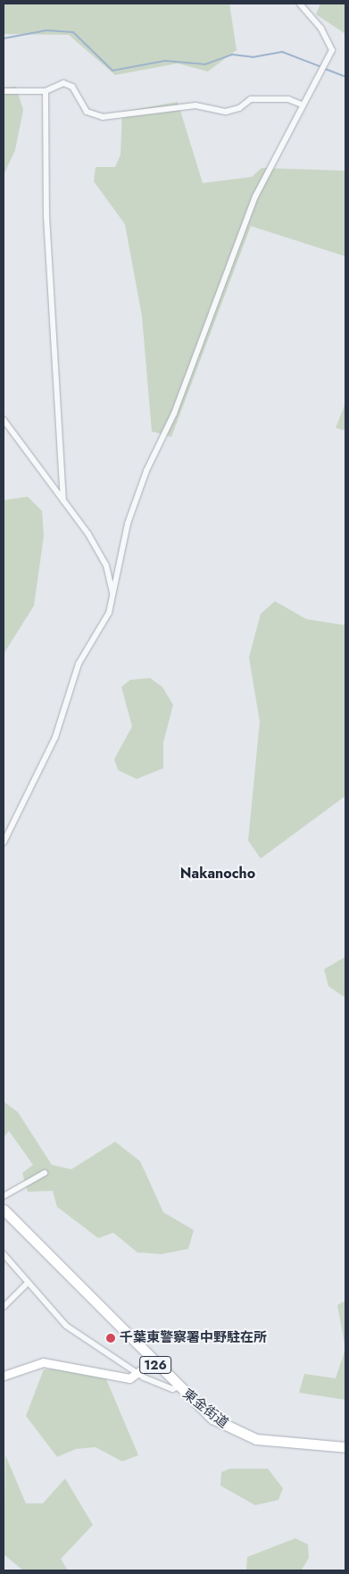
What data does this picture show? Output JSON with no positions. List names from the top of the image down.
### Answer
{
  "streets": {
    "highway": ["126", "東金街道"]
  },
  "districts": ["Nakanocho"],
  "places": ["千葉東警察署中野駐在所"]
}
